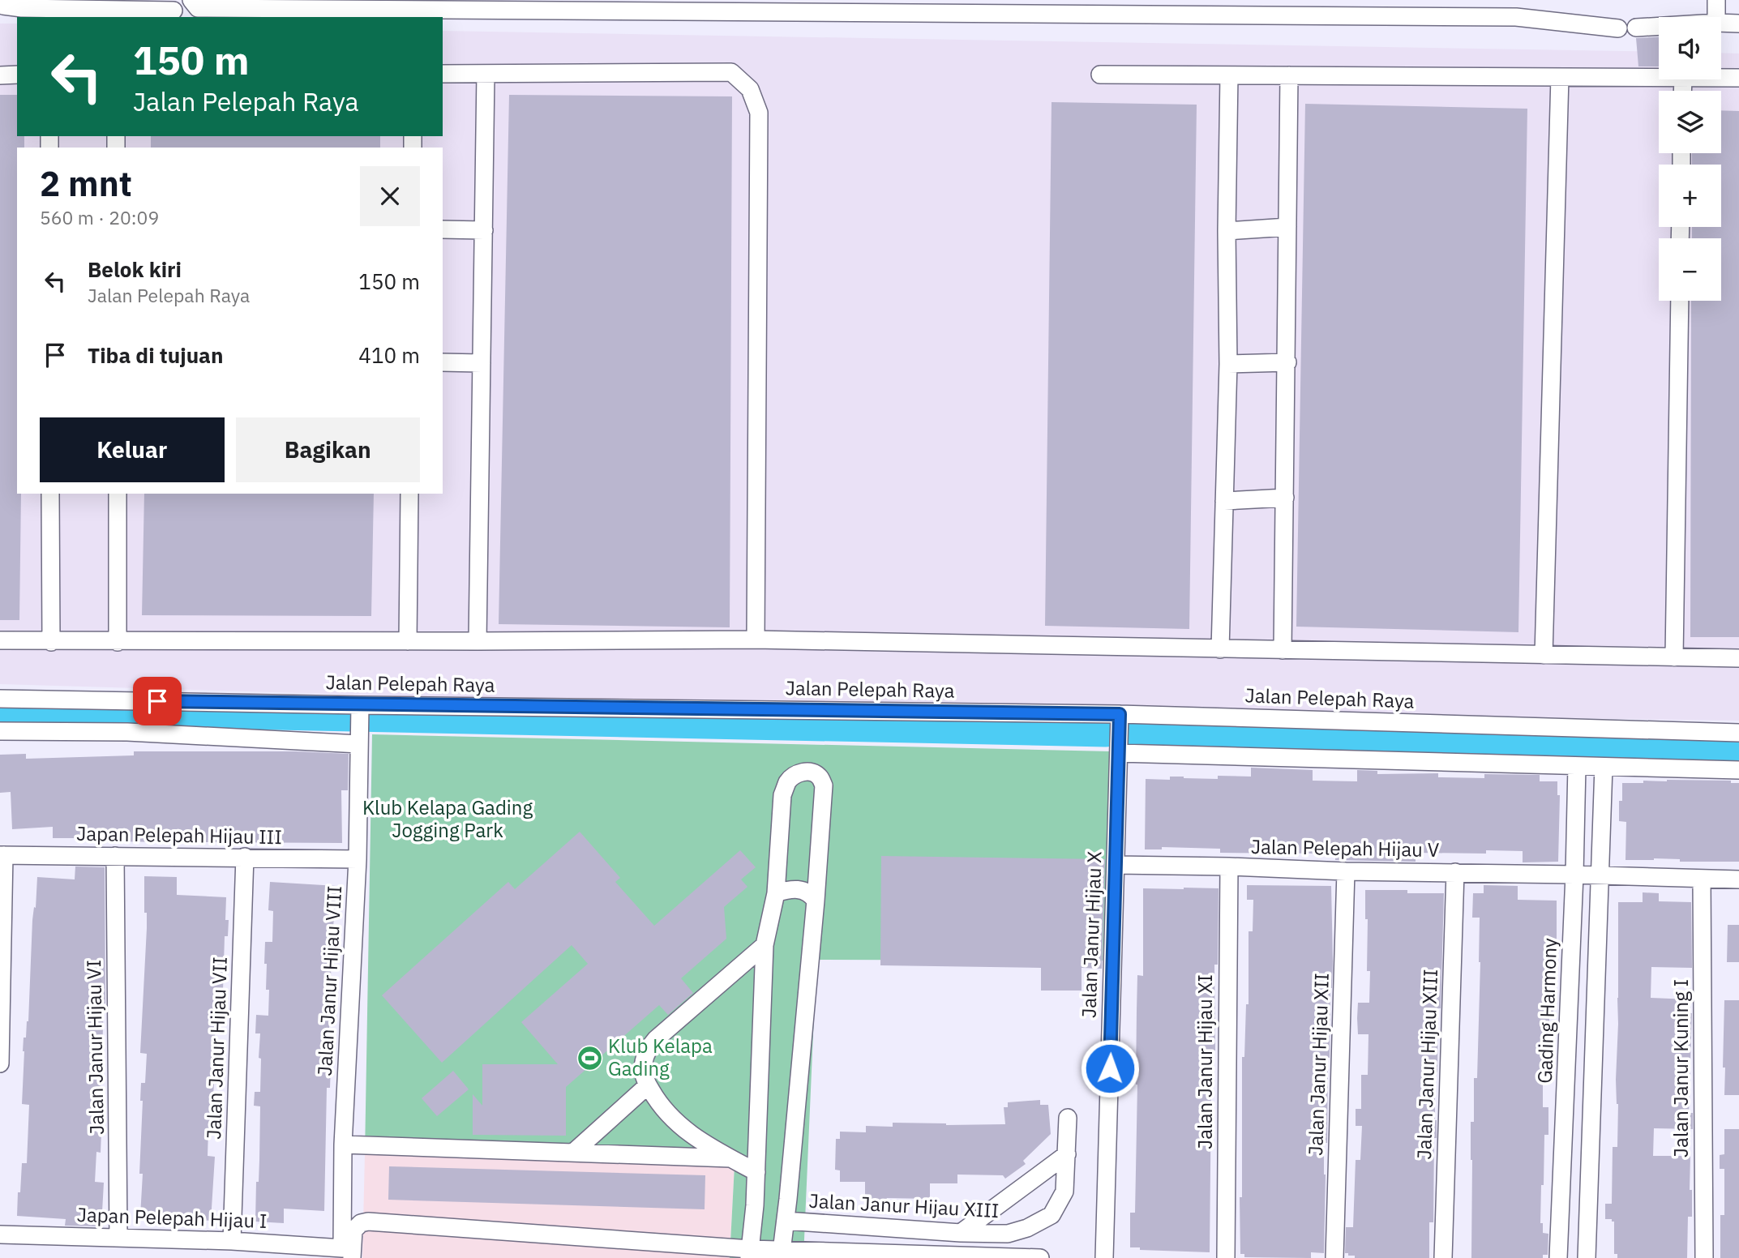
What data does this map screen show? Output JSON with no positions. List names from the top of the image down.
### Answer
{
  "streets": {
    "street": [
      "Jalan Pelepah Raya",
      "Japan Pelepah Hijau III",
      "Jalan Pelepah Hijau V",
      "Jalan Janur Hijau X",
      "Jalan Janur Hijau VIII",
      "Gading Harmony",
      "Jalan Janur Hijau VI",
      "Jalan Janur Hijau VII",
      "Jalan Janur Hijau XI",
      "Jalan Janur Hijau XII",
      "Jalan Janur Hijau XIII",
      "Jalan Janur Kuning I",
      "Japan Pelepah Hijau I"
    ]
  },
  "crossings": [
    ["Jalan Pelepah Raya", "Jalan Janur Hijau X"],
    ["Jalan Pelepah Raya", "Jalan Janur Hijau VIII"],
    ["Japan Pelepah Hijau III", "Jalan Janur Hijau VIII"],
    ["Japan Pelepah Hijau III", "Jalan Janur Hijau VI"],
    ["Japan Pelepah Hijau III", "Jalan Janur Hijau VII"],
    ["Jalan Pelepah Hijau V", "Jalan Janur Hijau X"],
    ["Jalan Pelepah Hijau V", "Gading Harmony"],
    ["Jalan Pelepah Hijau V", "Jalan Janur Hijau XI"],
    ["Jalan Pelepah Hijau V", "Jalan Janur Hijau XII"],
    ["Jalan Pelepah Hijau V", "Jalan Janur Hijau XIII"],
    ["Jalan Pelepah Hijau V", "Jalan Janur Kuning I"],
    ["Jalan Janur Hijau VIII", "Japan Pelepah Hijau I"],
    ["Jalan Janur Hijau VI", "Japan Pelepah Hijau I"],
    ["Jalan Janur Hijau VII", "Japan Pelepah Hijau I"]
  ],
  "parks": ["Klub Kelapa Gading Jogging Park"],
  "places": {
    "sports": ["Klub Kelapa Gading"]
  },
  "page": {
    "map_buttons": ["+", "−"],
    "turn": ["150 m", "Jalan Pelepah Raya"],
    "heading": ["2 mnt", "560 m · 20:09"],
    "list": [
      {
        "name": "Belok kiri",
        "note": "Jalan Pelepah Raya",
        "value": "150 m"
      },
      {
        "name": "Tiba di tujuan",
        "value": "410 m"
      }
    ],
    "buttons": ["Keluar", "Bagikan"]
  }
}
